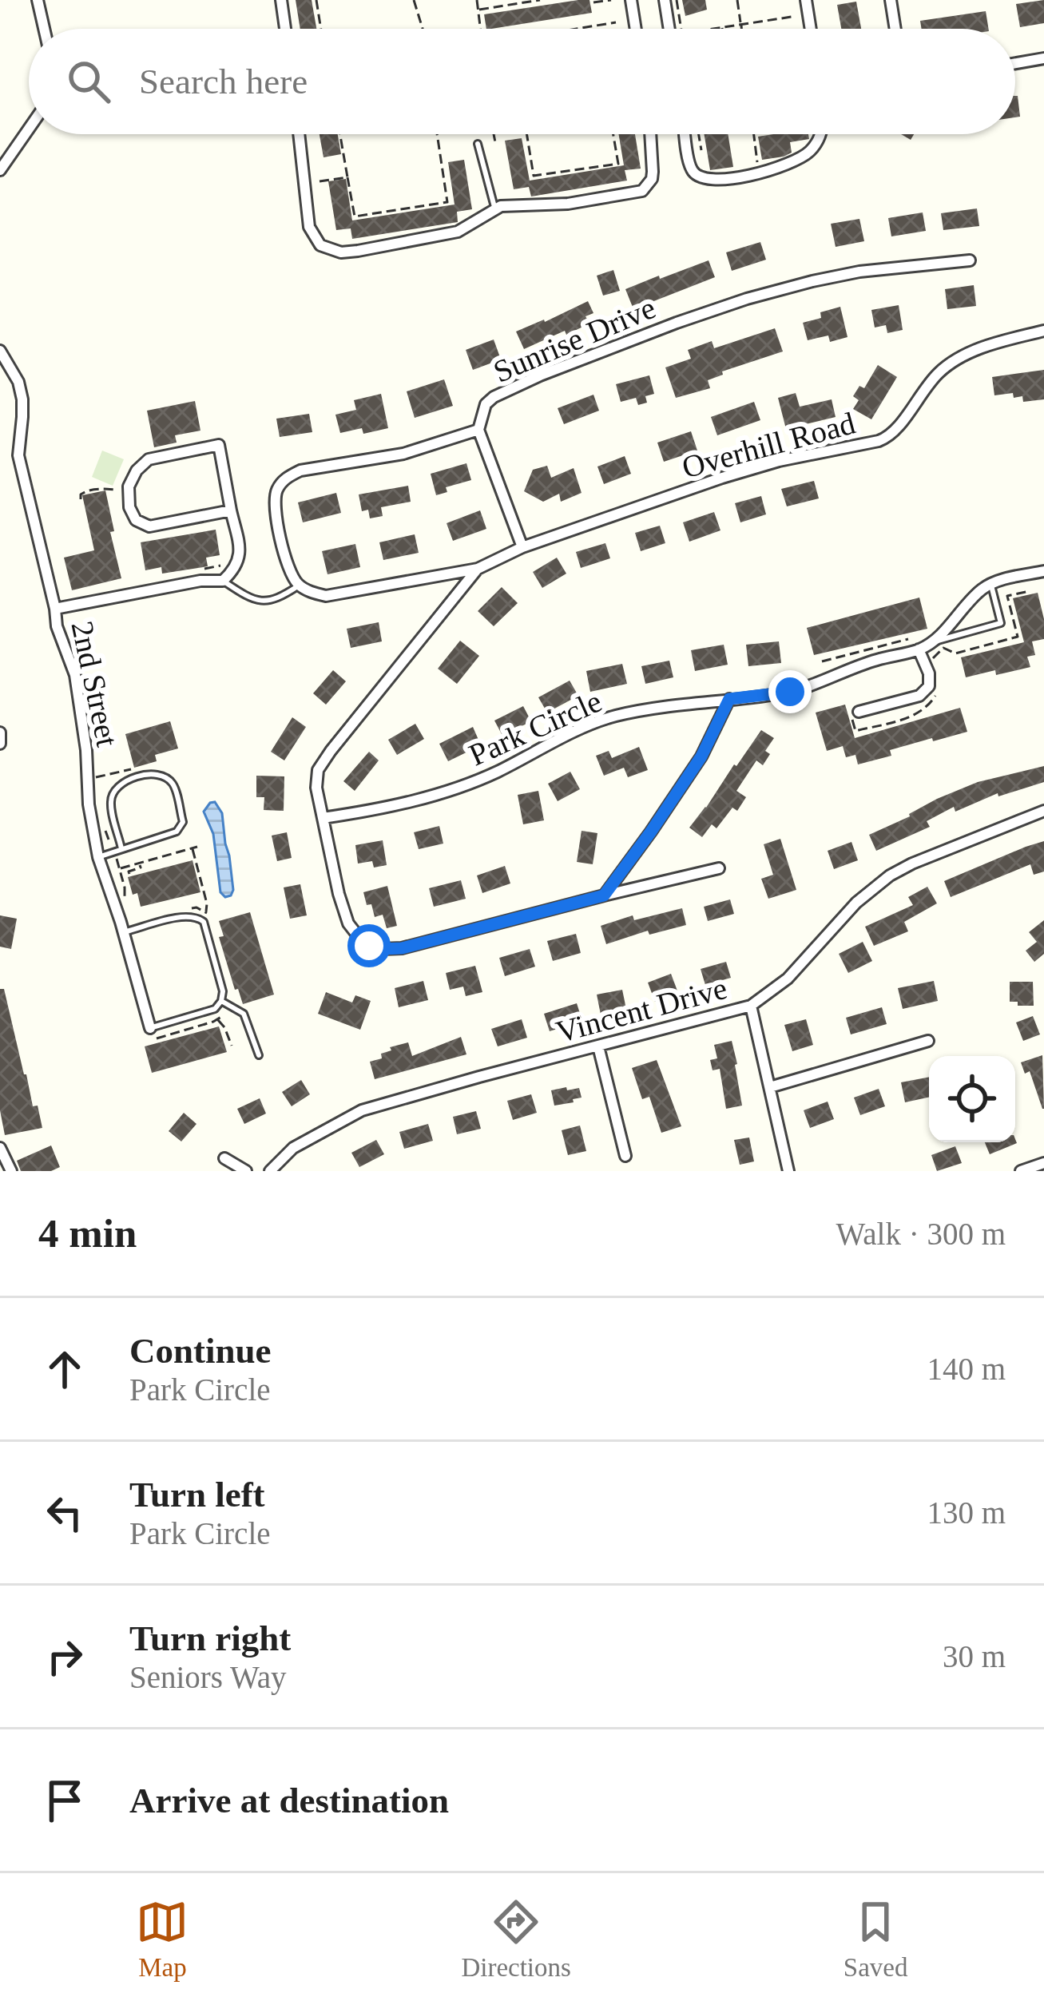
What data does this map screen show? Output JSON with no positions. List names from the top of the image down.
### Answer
{
  "streets": {
    "street": [
      "Sunrise Drive",
      "Overhill Road",
      "2nd Street",
      "Park Circle",
      "Vincent Drive"
    ]
  },
  "page": {
    "search": "Search here",
    "heading": ["4 min", "Walk · 300 m"],
    "list": [
      ["Continue", "Park Circle", "140 m"],
      ["Turn left", "Park Circle", "130 m"],
      ["Turn right", "Seniors Way", "30 m"],
      "Arrive at destination"
    ],
    "nav": ["Map", "Directions", "Saved"]
  }
}
